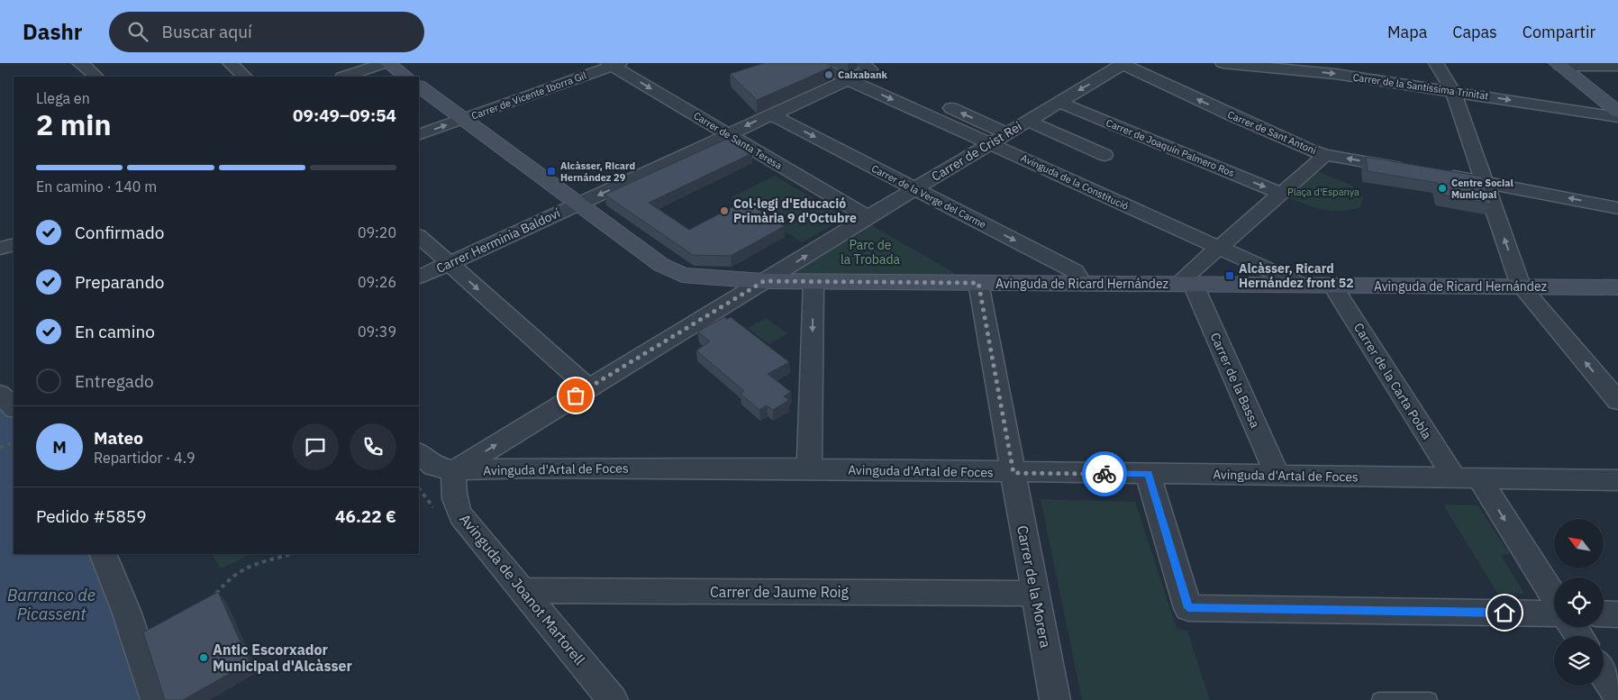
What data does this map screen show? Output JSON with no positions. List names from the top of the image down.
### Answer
{
  "streets": {
    "street": [
      "Carrer de la Santíssima Trinitat",
      "Carrer de Vicente Iborra Gil",
      "Carrer de Sant Antoni",
      "Carrer de Santa Teresa",
      "Carrer de Joaquín Palmero Ros",
      "Carrer de Crist Rei",
      "Avinguda de la Constitució",
      "Carrer de la Verge del Carme",
      "Carrer Herminia Baldoví",
      "Avinguda de Ricard Hernández",
      "Carrer de la Bassa",
      "Carrer de la Carta Pobla",
      "Avinguda d'Artal de Foces",
      "Carrer de la Morera",
      "Avinguda de Joanot Martorell",
      "Carrer de Jaume Roig"
    ]
  },
  "crossings": [
    ["Carrer de Vicente Iborra Gil", "Carrer de Santa Teresa"],
    ["Carrer de Vicente Iborra Gil", "Avinguda de Ricard Hernández"],
    ["Carrer de Sant Antoni", "Carrer de Crist Rei"],
    ["Carrer de Santa Teresa", "Carrer de Crist Rei"],
    ["Carrer de Santa Teresa", "Carrer Herminia Baldoví"],
    ["Carrer de Joaquín Palmero Ros", "Carrer de Crist Rei"],
    ["Carrer de Crist Rei", "Avinguda de la Constitució"],
    ["Carrer de Crist Rei", "Carrer de la Verge del Carme"],
    ["Carrer de Crist Rei", "Avinguda de Ricard Hernández"],
    ["Carrer de Crist Rei", "Avinguda d'Artal de Foces"],
    ["Carrer de Crist Rei", "Avinguda de Joanot Martorell"],
    ["Avinguda de la Constitució", "Carrer Herminia Baldoví"],
    ["Avinguda de la Constitució", "Avinguda de Ricard Hernández"],
    ["Carrer de la Verge del Carme", "Carrer Herminia Baldoví"],
    ["Carrer de la Verge del Carme", "Avinguda de Ricard Hernández"],
    ["Carrer Herminia Baldoví", "Avinguda de Ricard Hernández"],
    ["Avinguda de Ricard Hernández", "Carrer de la Bassa"],
    ["Avinguda de Ricard Hernández", "Carrer de la Carta Pobla"],
    ["Avinguda de Ricard Hernández", "Carrer de la Morera"],
    ["Carrer de la Bassa", "Avinguda d'Artal de Foces"],
    ["Carrer de la Carta Pobla", "Avinguda d'Artal de Foces"],
    ["Avinguda d'Artal de Foces", "Carrer de la Morera"],
    ["Avinguda d'Artal de Foces", "Avinguda de Joanot Martorell"],
    ["Carrer de la Morera", "Carrer de Jaume Roig"],
    ["Avinguda de Joanot Martorell", "Carrer de Jaume Roig"]
  ],
  "one_way": [
    "Carrer de Sant Antoni",
    "Carrer de Santa Teresa",
    "Carrer de Joaquín Palmero Ros",
    "Carrer de la Verge del Carme",
    "Carrer Herminia Baldoví"
  ],
  "water": ["Barranco de Picassent"],
  "parks": ["Plaça d'Espanya", "Parc de la Trobada"],
  "places": {
    "other": [
      "Caixabank",
      "Centre Social Municipal",
      "Col·legi d'Educació Primària 9 d'Octubre",
      "Antic Escorxador Municipal d'Alcàsser"
    ],
    "transit": ["Alcàsser, Ricard Hernández 29", "Alcàsser, Ricard Hernández front 52"]
  },
  "north": "top left",
  "page": {
    "header": "Dashr",
    "search": "Buscar aquí",
    "nav": ["Mapa", "Capas", "Compartir"],
    "heading": ["2 min", "Llega en", "09:49–09:54"],
    "panel": [
      "Mateo",
      "Repartidor · 4.9",
      "Pedido #5859",
      "46.22 €"
    ],
    "bar": "En camino · 140 m",
    "list": [
      ["Confirmado", "09:20"],
      ["Preparando", "09:26"],
      ["En camino", "09:39"],
      "Entregado"
    ],
    "round": "M"
  }
}
